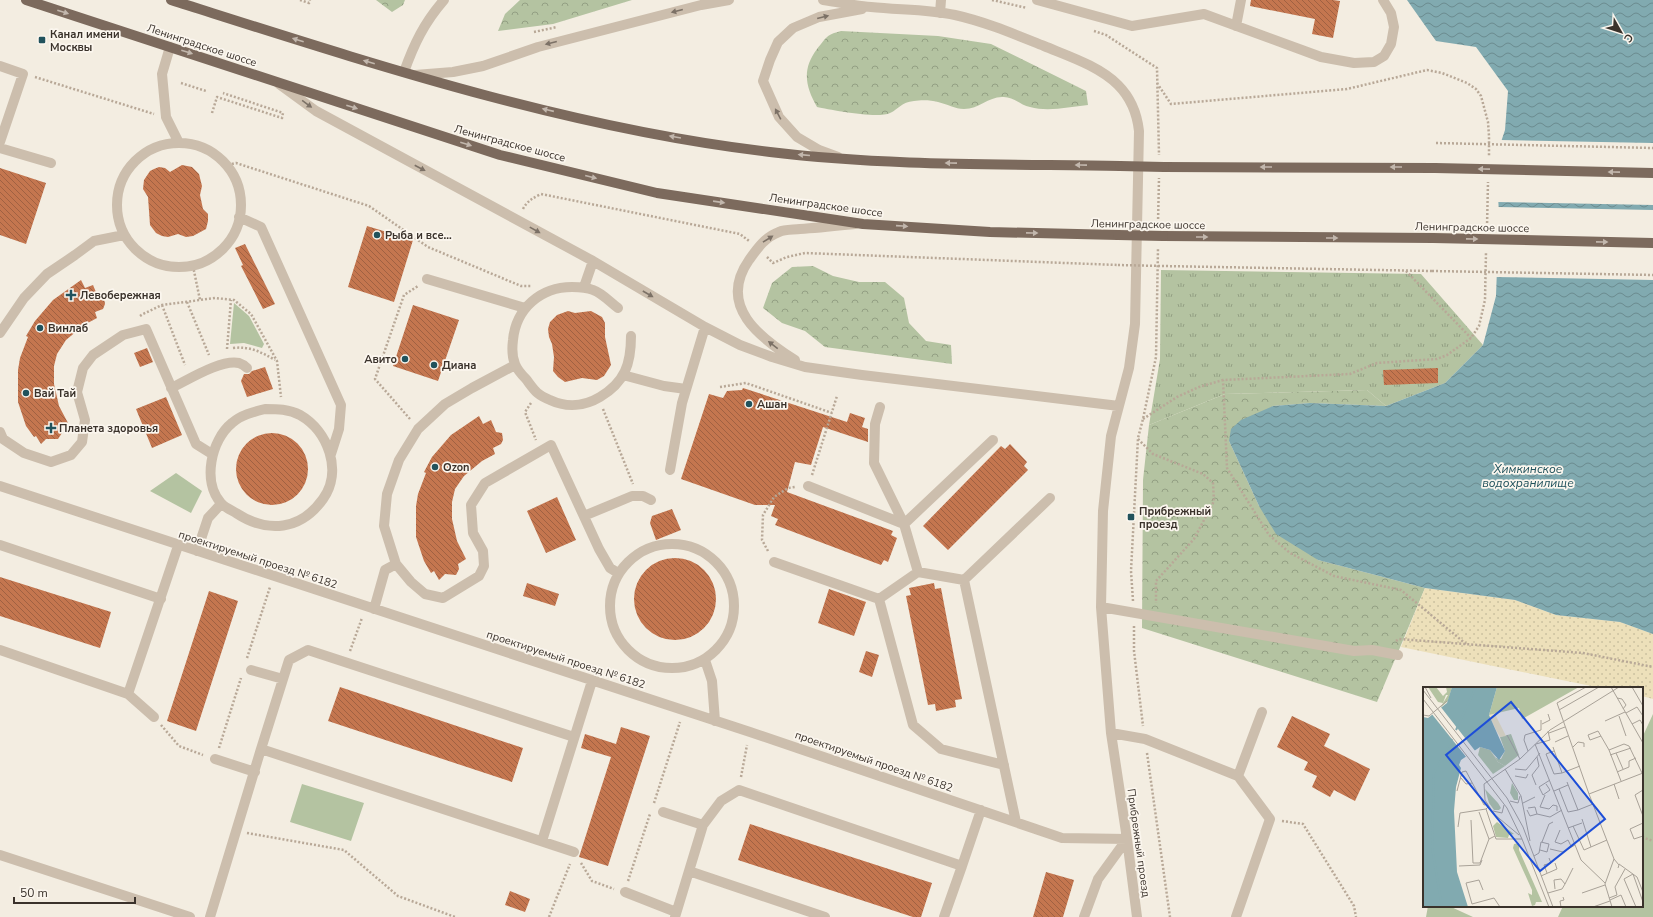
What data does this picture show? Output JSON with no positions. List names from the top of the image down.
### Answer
{
  "streets": {
    "main road": ["Ленинградское шоссе"],
    "street": ["проектируемый проезд № 6182", "Прибрежный проезд"]
  },
  "crossings": [
    ["проектируемый проезд № 6182", "Прибрежный проезд"]
  ],
  "water": ["Химкинское водохранилище"],
  "places": {
    "transit": ["Канал имени Москвы", "Прибрежный проезд"],
    "other": [
      "Рыба и все...",
      "Винлаб",
      "Авито",
      "Диана",
      "Вай Тай",
      "Ашан",
      "Ozon"
    ],
    "health": ["Левобережная", "Планета здоровья"]
  },
  "scale_bar": "50 m",
  "north": "bottom right"
}
